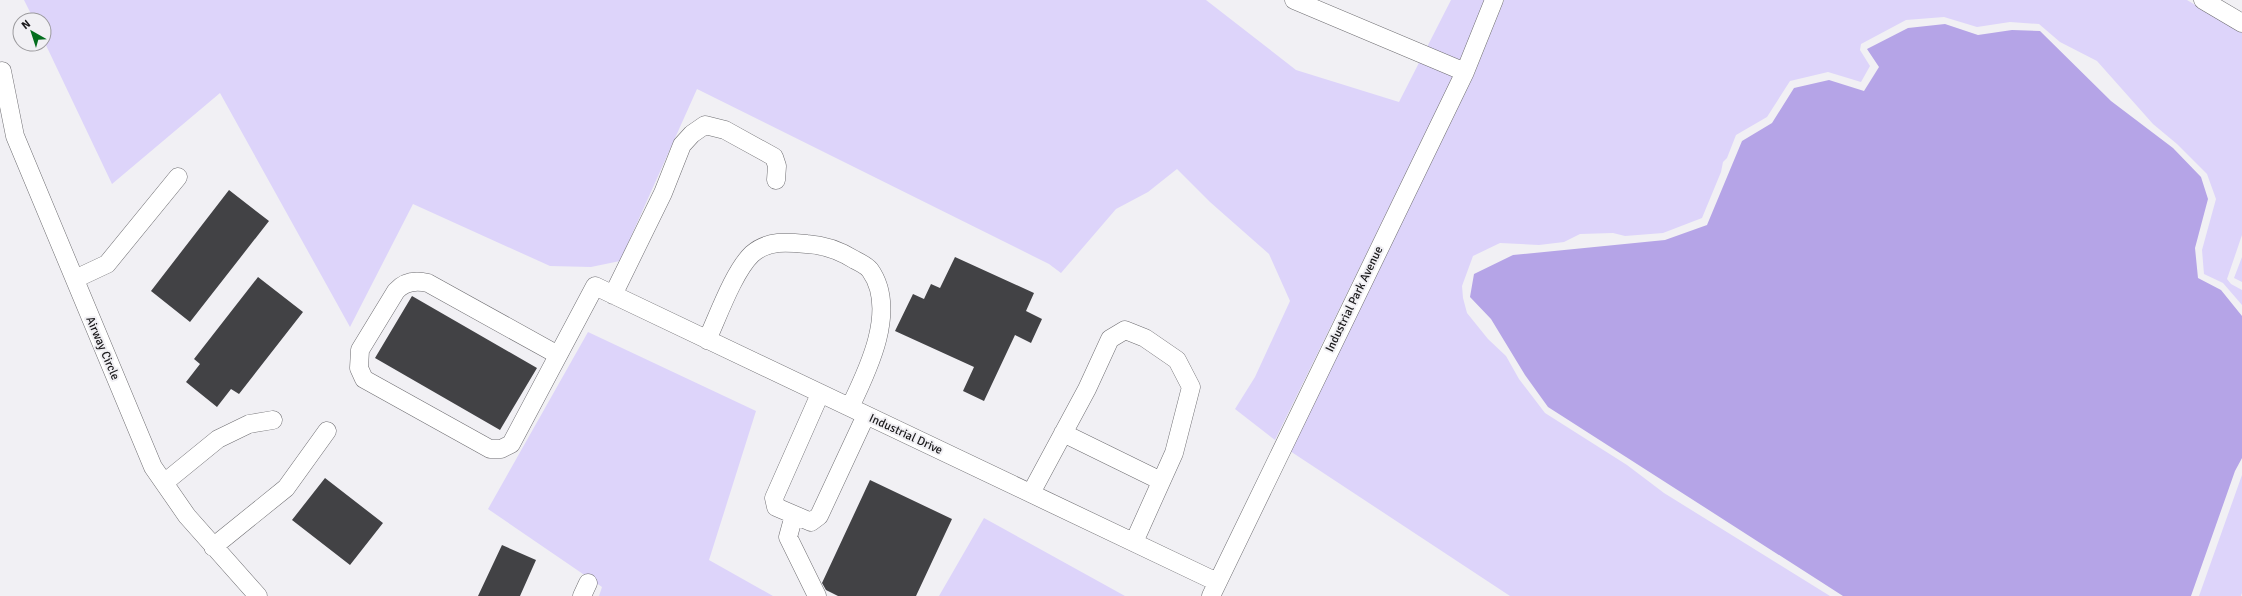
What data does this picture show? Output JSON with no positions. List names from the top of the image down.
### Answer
{
  "streets": {
    "street": ["Industrial Park Avenue", "Airway Circle", "Industrial Drive"]
  },
  "crossings": [
    ["Industrial Park Avenue", "Industrial Drive"]
  ],
  "north": "top left"
}
